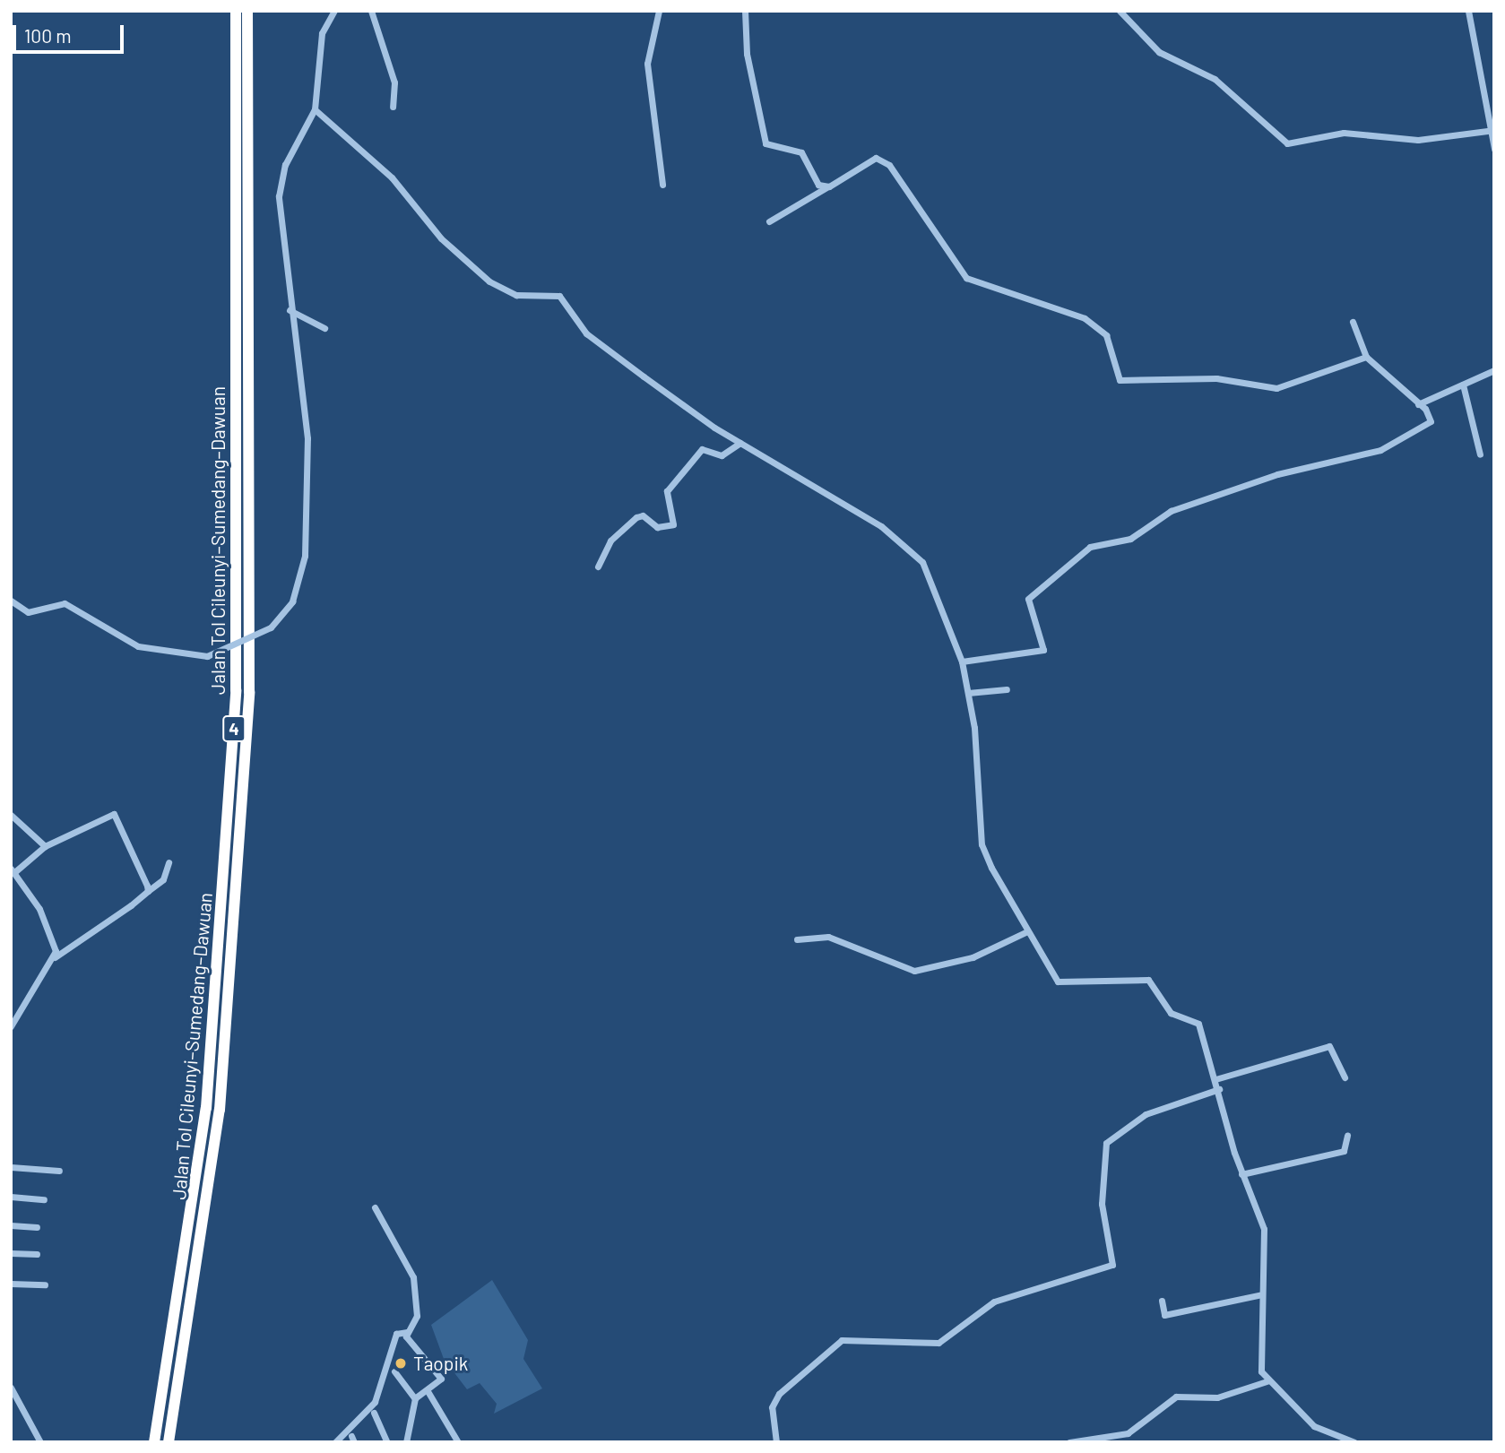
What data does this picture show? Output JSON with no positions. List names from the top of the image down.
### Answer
{
  "streets": {
    "highway": ["Jalan Tol Cileunyi–Sumedang–Dawuan", "4"]
  },
  "places": ["Taopik"],
  "scale_bar": "100 m"
}
